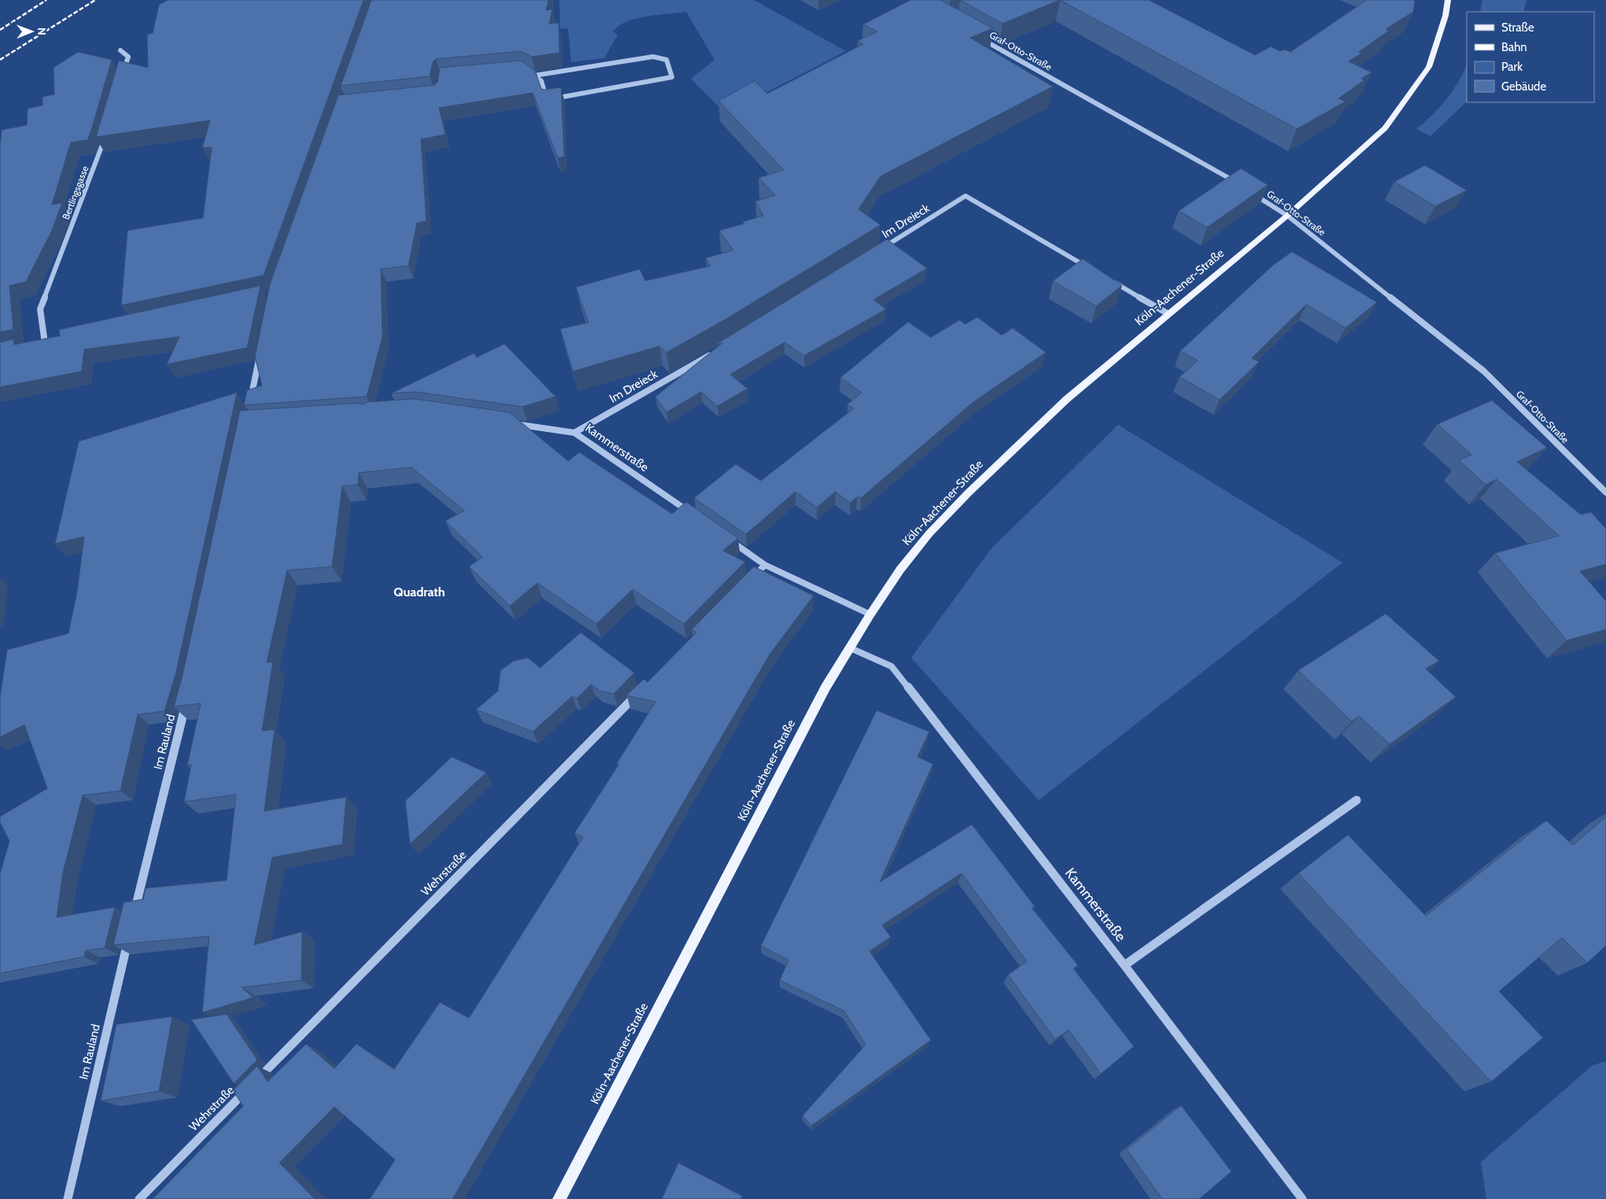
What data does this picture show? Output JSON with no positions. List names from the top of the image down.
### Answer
{
  "streets": {
    "main road": ["Köln-Aachener-Straße"],
    "street": [
      "Graf-Otto-Straße",
      "Bertlingsgasse",
      "Im Dreieck",
      "Kammerstraße",
      "Im Rauland",
      "Wehrstraße"
    ]
  },
  "crossings": [
    ["Graf-Otto-Straße", "Köln-Aachener-Straße"],
    ["Im Dreieck", "Kammerstraße"],
    ["Köln-Aachener-Straße", "Kammerstraße"]
  ],
  "districts": ["Quadrath"],
  "legend": [
    "Straße",
    "Bahn",
    "Park",
    "Gebäude"
  ],
  "north": "right"
}
